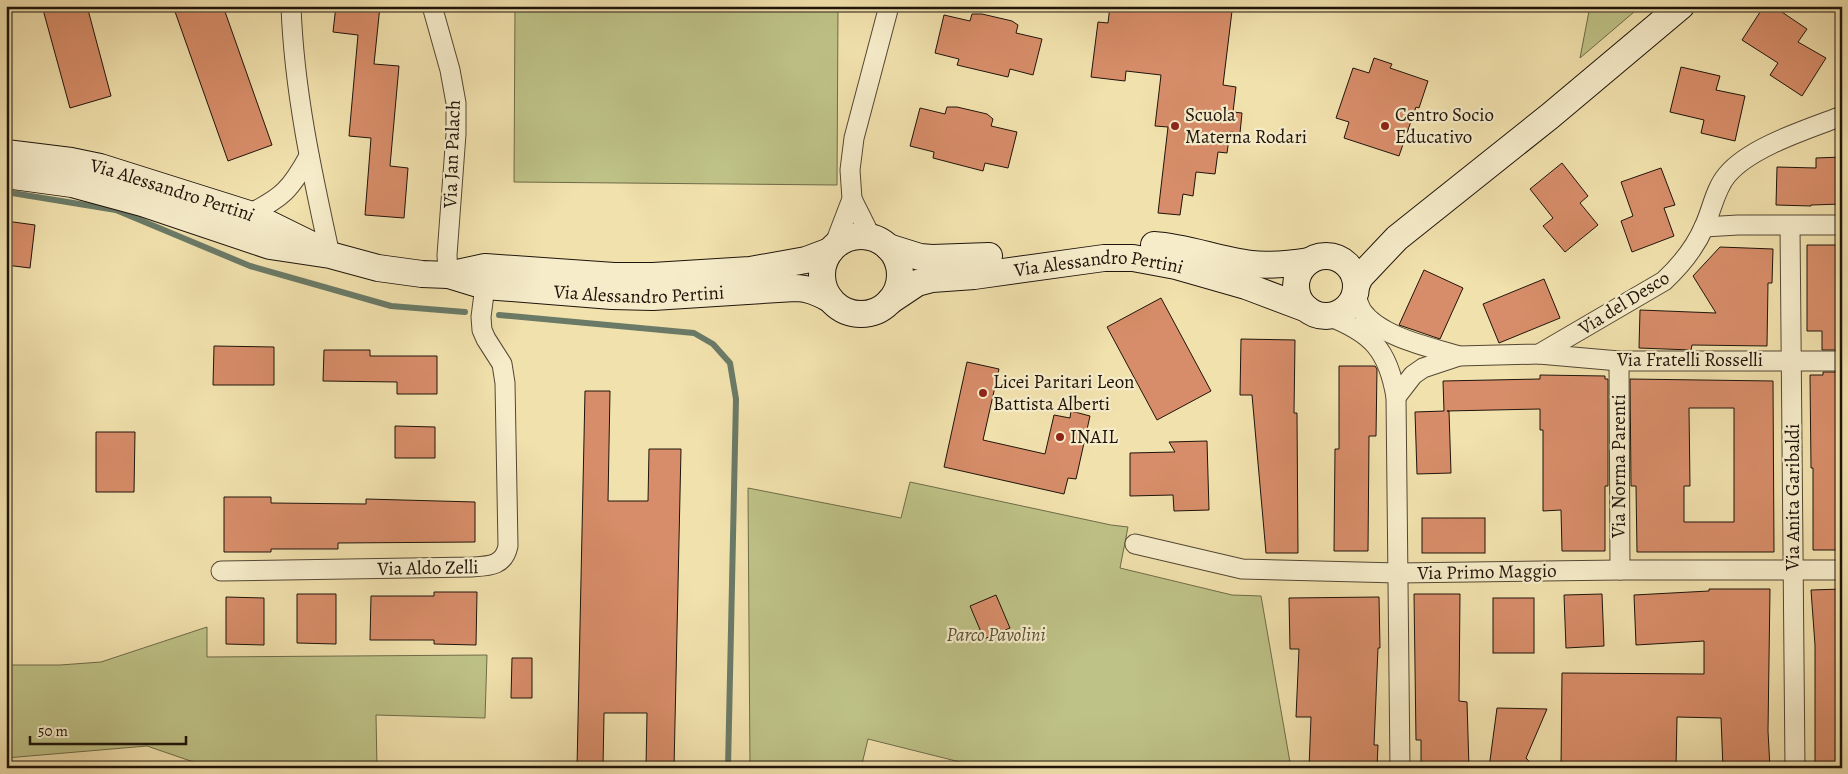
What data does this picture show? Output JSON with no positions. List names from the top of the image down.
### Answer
{
  "streets": {
    "street": [
      "Via Jan Palach",
      "Via Alessandro Pertini",
      "Via del Desco",
      "Via Fratelli Rosselli",
      "Via Norma Parenti",
      "Via Anita Garibaldi",
      "Via Aldo Zelli",
      "Via Primo Maggio"
    ]
  },
  "crossings": [
    ["Via Jan Palach", "Via Alessandro Pertini"],
    ["Via Alessandro Pertini", "Via Aldo Zelli"],
    ["Via Alessandro Pertini", "Via Primo Maggio"],
    ["Via del Desco", "Via Fratelli Rosselli"],
    ["Via Fratelli Rosselli", "Via Norma Parenti"],
    ["Via Fratelli Rosselli", "Via Anita Garibaldi"],
    ["Via Norma Parenti", "Via Primo Maggio"],
    ["Via Anita Garibaldi", "Via Primo Maggio"]
  ],
  "parks": ["Parco Pavolini"],
  "places": [
    "Scuola Materna Rodari",
    "Centro Socio Educativo",
    "Licei Paritari Leon Battista Alberti",
    "INAIL"
  ],
  "scale_bar": "50 m"
}
